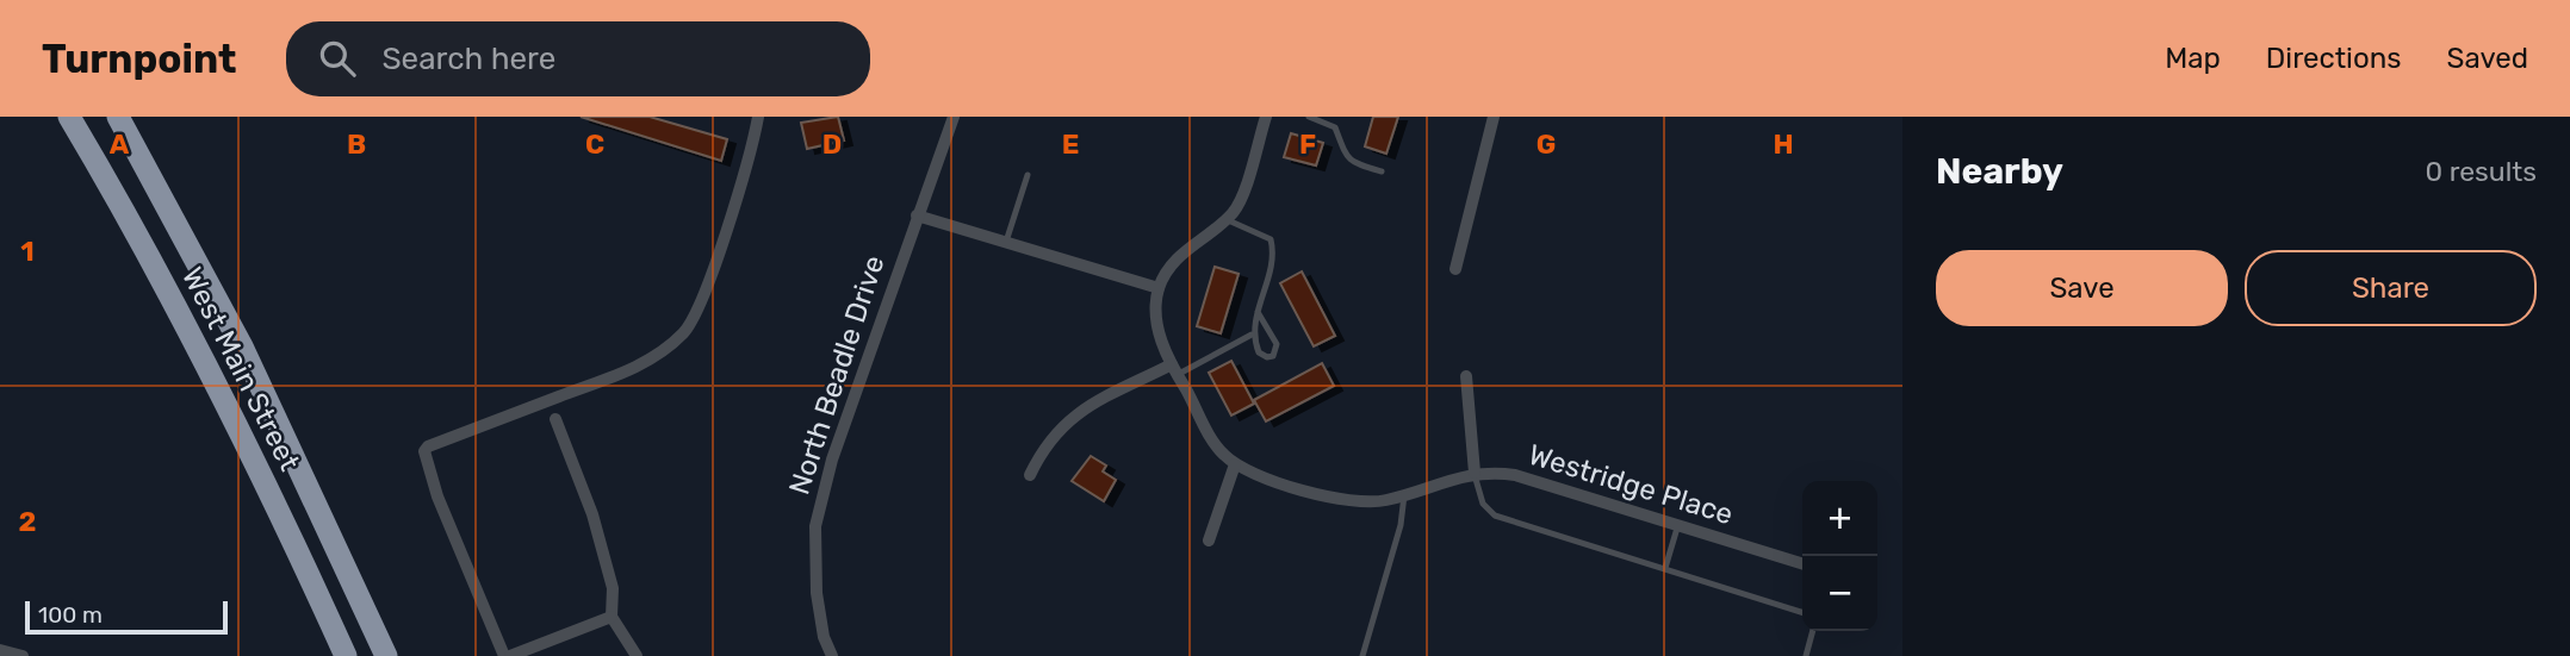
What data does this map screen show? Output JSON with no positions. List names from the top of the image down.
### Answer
{
  "streets": {
    "highway": ["West Main Street"],
    "street": ["North Beadle Drive", "Westridge Place"]
  },
  "scale_bar": "100 m",
  "page": {
    "header": "Turnpoint",
    "search": "Search here",
    "nav": ["Map", "Directions", "Saved"],
    "heading": ["Nearby", "0 results"],
    "buttons": ["Save", "Share"],
    "map_buttons": ["+", "−"],
    "scale": "100 m"
  },
  "grid": {
    "columns": [
      "A",
      "B",
      "C",
      "D",
      "E",
      "F",
      "G",
      "H"
    ],
    "rows": ["1", "2"]
  }
}
